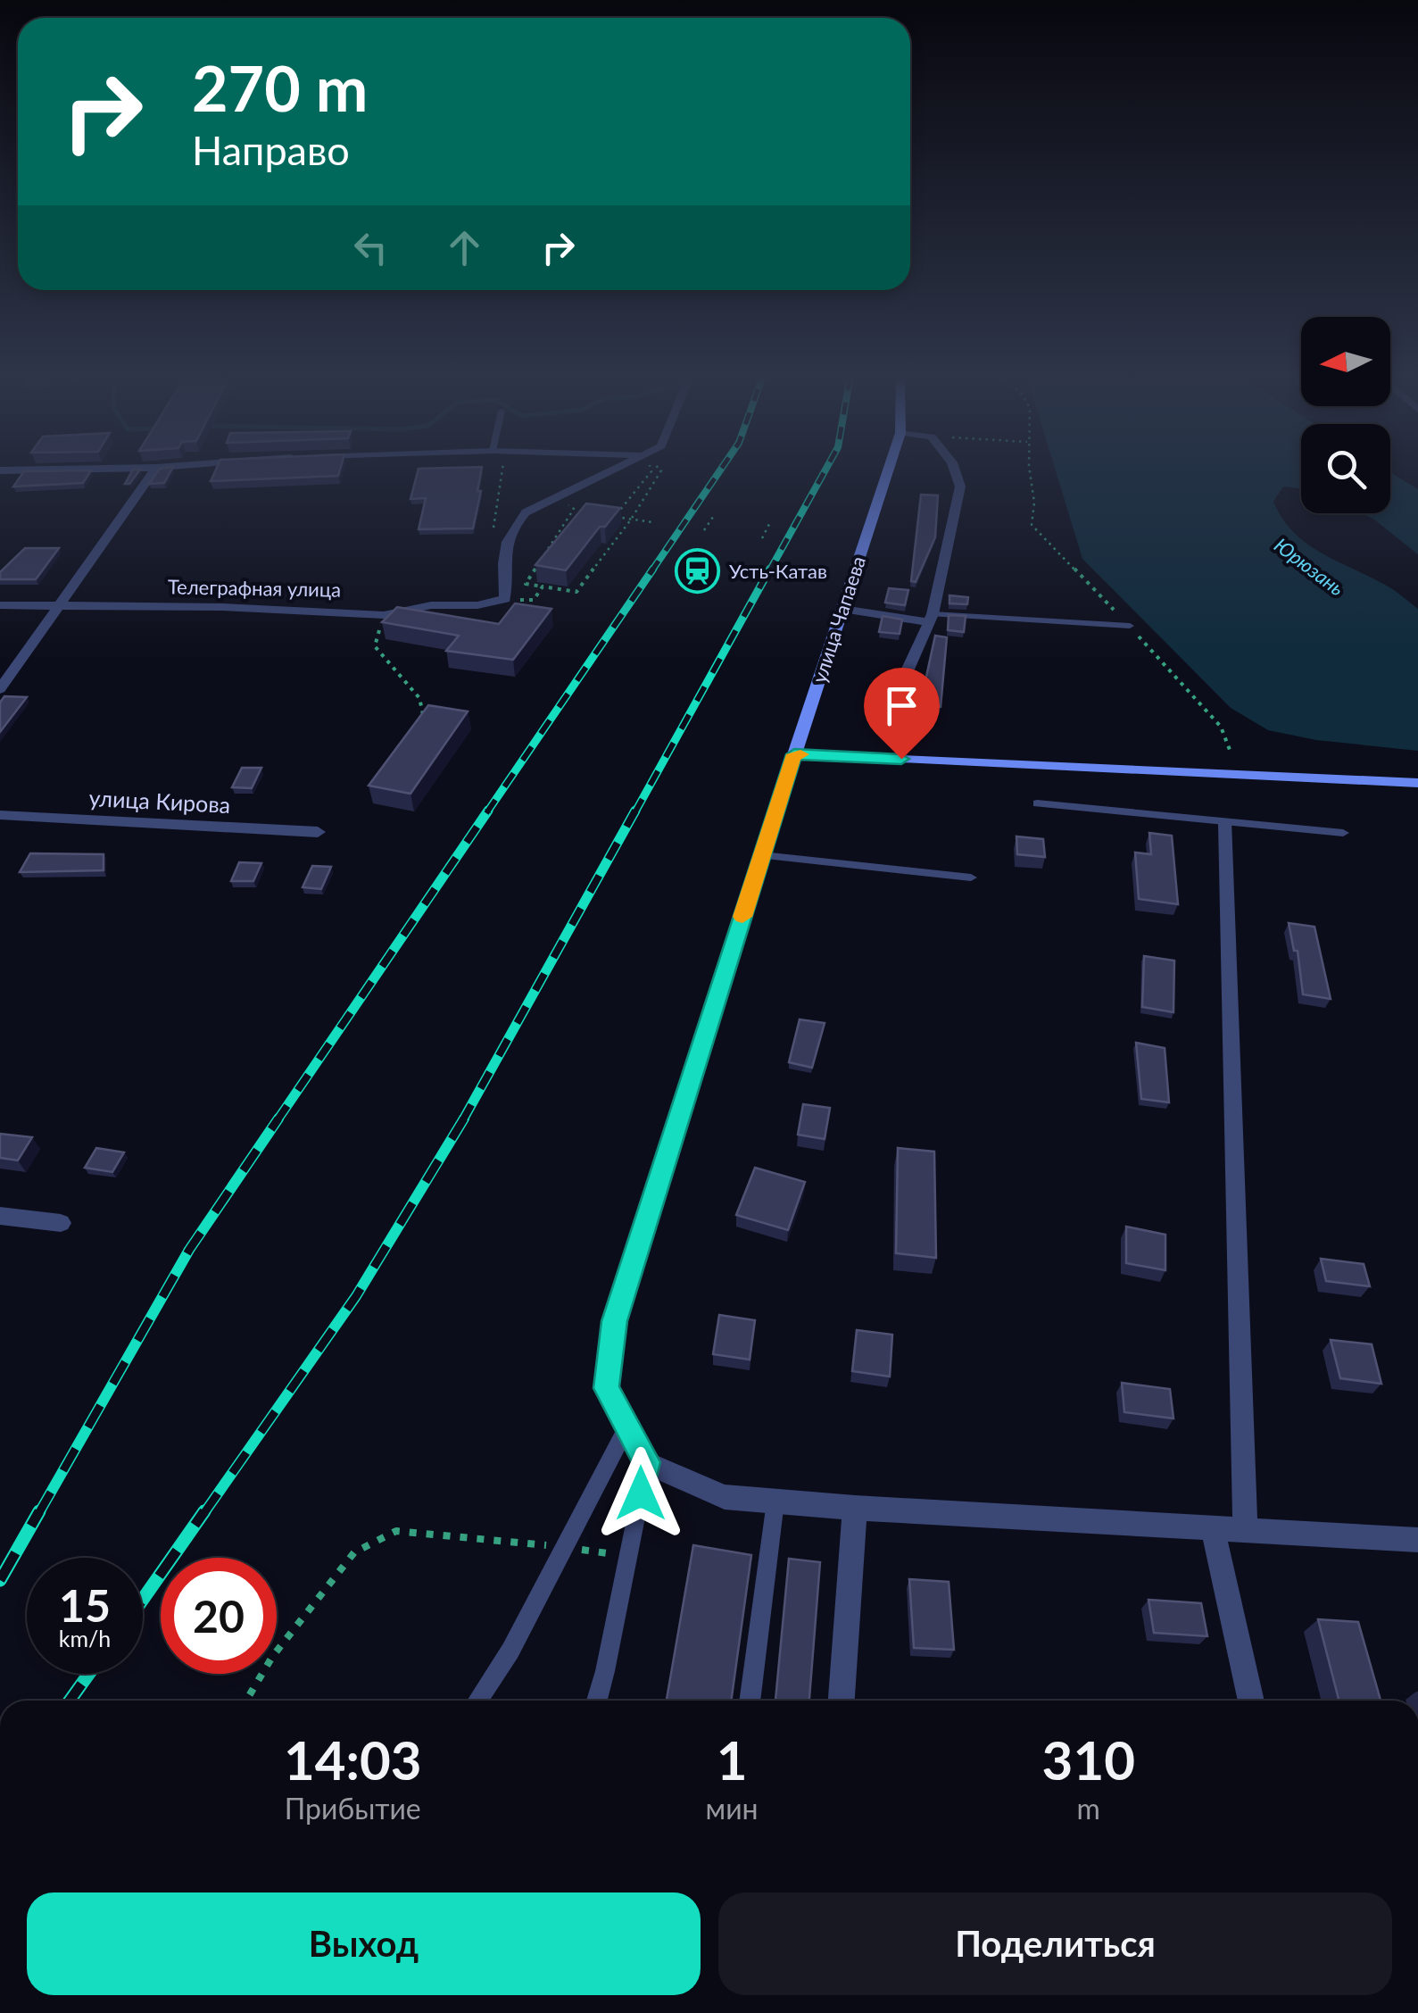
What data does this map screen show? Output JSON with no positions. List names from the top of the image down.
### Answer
{
  "streets": {
    "main road": ["улица Чапаева"],
    "street": ["Телеграфная улица", "улица Кирова"]
  },
  "water": ["Юрюзань"],
  "places": {
    "station": ["Усть-Катав"]
  },
  "north": "left",
  "page": {
    "turn": ["270 m", "Направо"],
    "speed": "15 km/h",
    "limit": "20",
    "eta": [
      "14:03",
      "Прибытие",
      "1",
      "мин",
      "310",
      "m"
    ],
    "buttons": ["Выход", "Поделиться"]
  }
}
